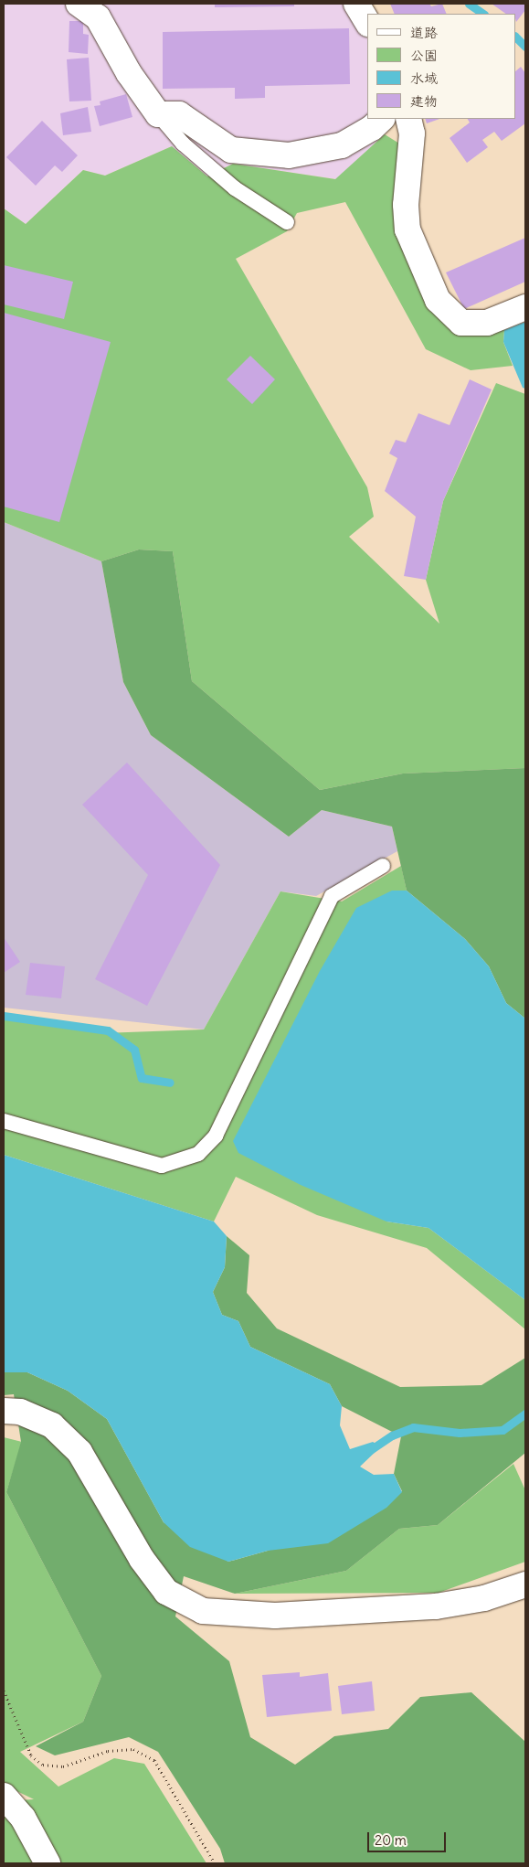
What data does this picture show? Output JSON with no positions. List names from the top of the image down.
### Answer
{
  "legend": [
    "道路",
    "公園",
    "水域",
    "建物"
  ],
  "scale_bar": "20 m"
}
